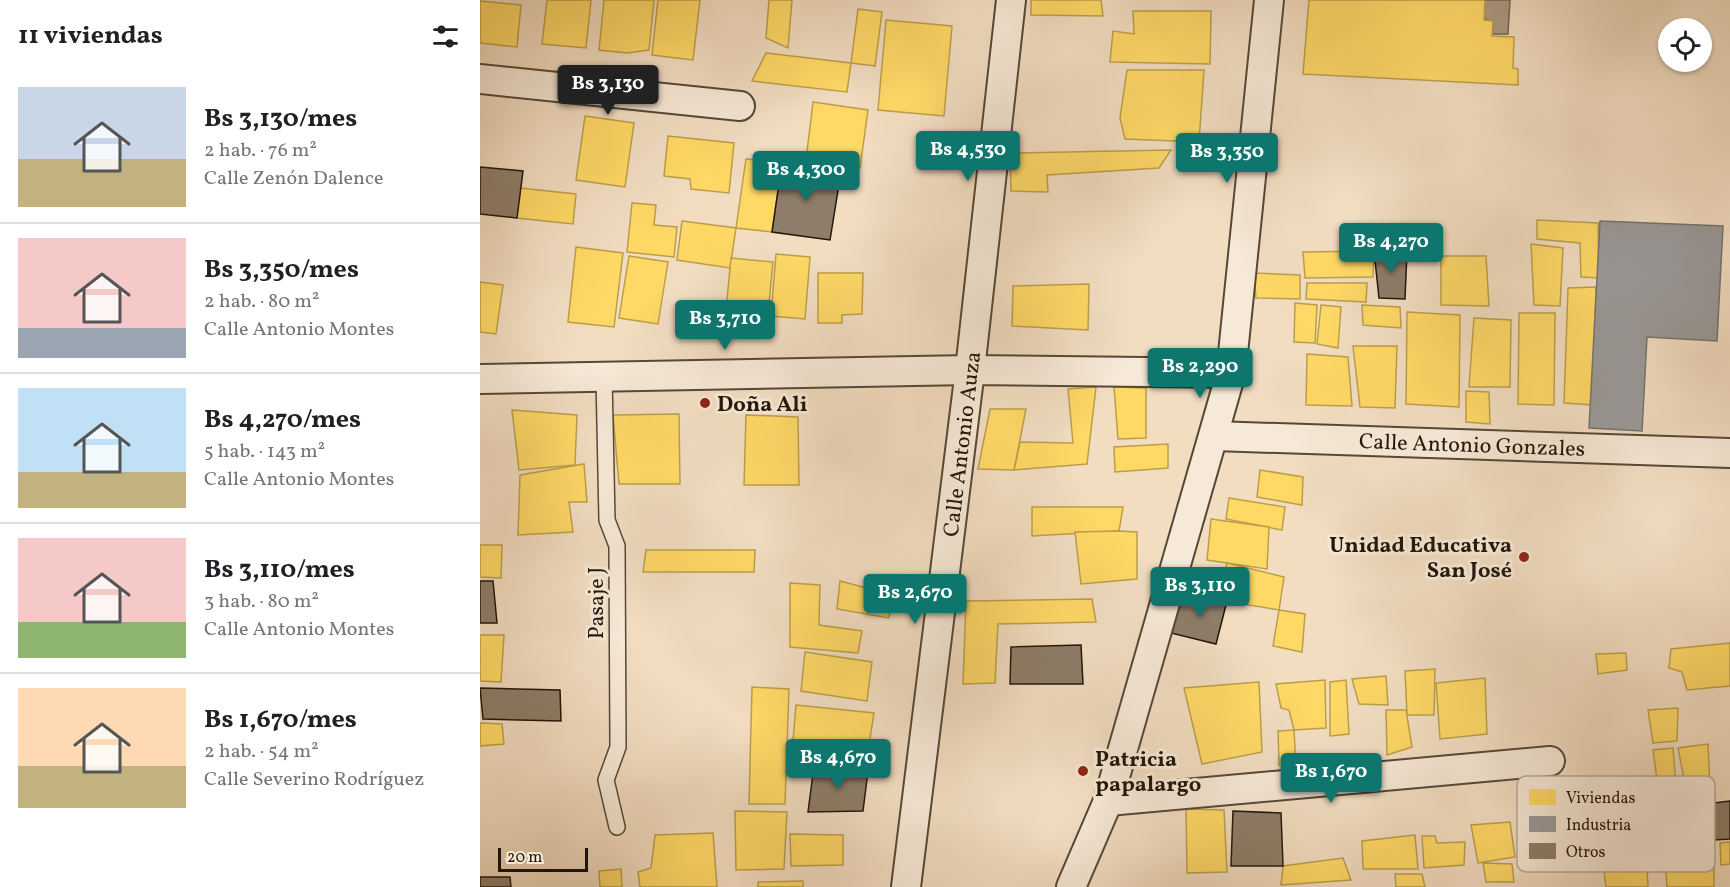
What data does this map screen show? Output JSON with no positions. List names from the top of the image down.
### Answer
{
  "streets": {
    "street": ["Calle Antonio Auza", "Calle Antonio Gonzales"],
    "lane": ["Pasaje J"]
  },
  "places": ["Doña Ali", "Unidad Educativa San José", "Patricia papalargo"],
  "legend": ["Viviendas", "Industria", "Otros"],
  "scale_bar": "20 m",
  "page": {
    "heading": "11 viviendas",
    "price": [
      "Bs 3,130",
      "Bs 4,530",
      "Bs 3,350",
      "Bs 4,300",
      "Bs 4,270",
      "Bs 3,710",
      "Bs 2,290",
      "Bs 3,110",
      "Bs 2,670",
      "Bs 4,670",
      "Bs 1,670"
    ],
    "list": [
      {
        "name": "Bs 3,130/mes",
        "note": "2 hab. · 76 m² · Calle Zenón Dalence"
      },
      {
        "name": "Bs 3,350/mes",
        "note": "2 hab. · 80 m² · Calle Antonio Montes"
      },
      {
        "name": "Bs 4,270/mes",
        "note": "5 hab. · 143 m² · Calle Antonio Montes"
      },
      {
        "name": "Bs 3,110/mes",
        "note": "3 hab. · 80 m² · Calle Antonio Montes"
      },
      {
        "name": "Bs 1,670/mes",
        "note": "2 hab. · 54 m² · Calle Severino Rodríguez"
      }
    ],
    "scale": "20 m"
  }
}
